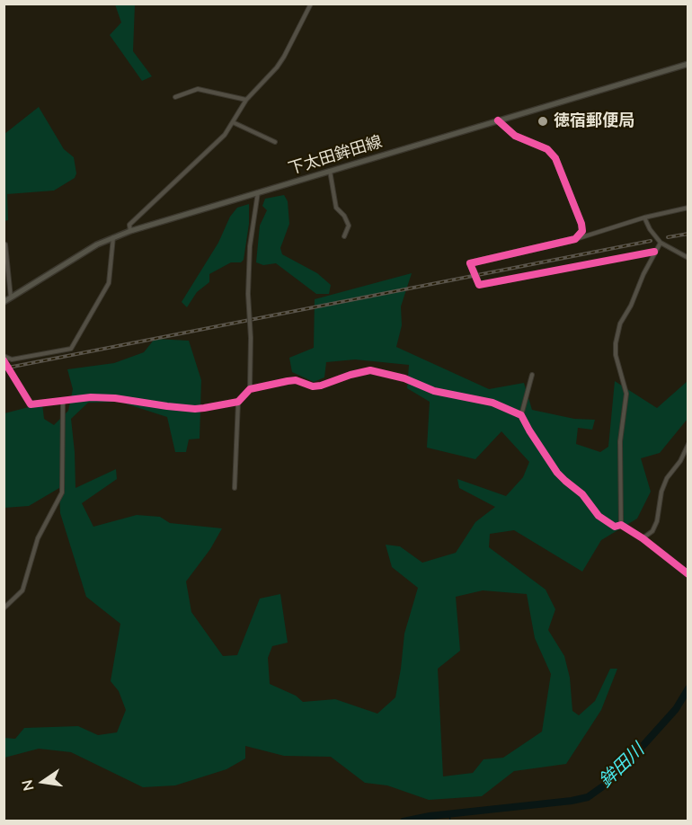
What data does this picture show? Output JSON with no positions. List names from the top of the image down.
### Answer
{
  "streets": {
    "main road": ["下太田鉾田線"]
  },
  "water": ["鉾田川"],
  "places": ["徳宿郵便局"],
  "north": "left"
}
